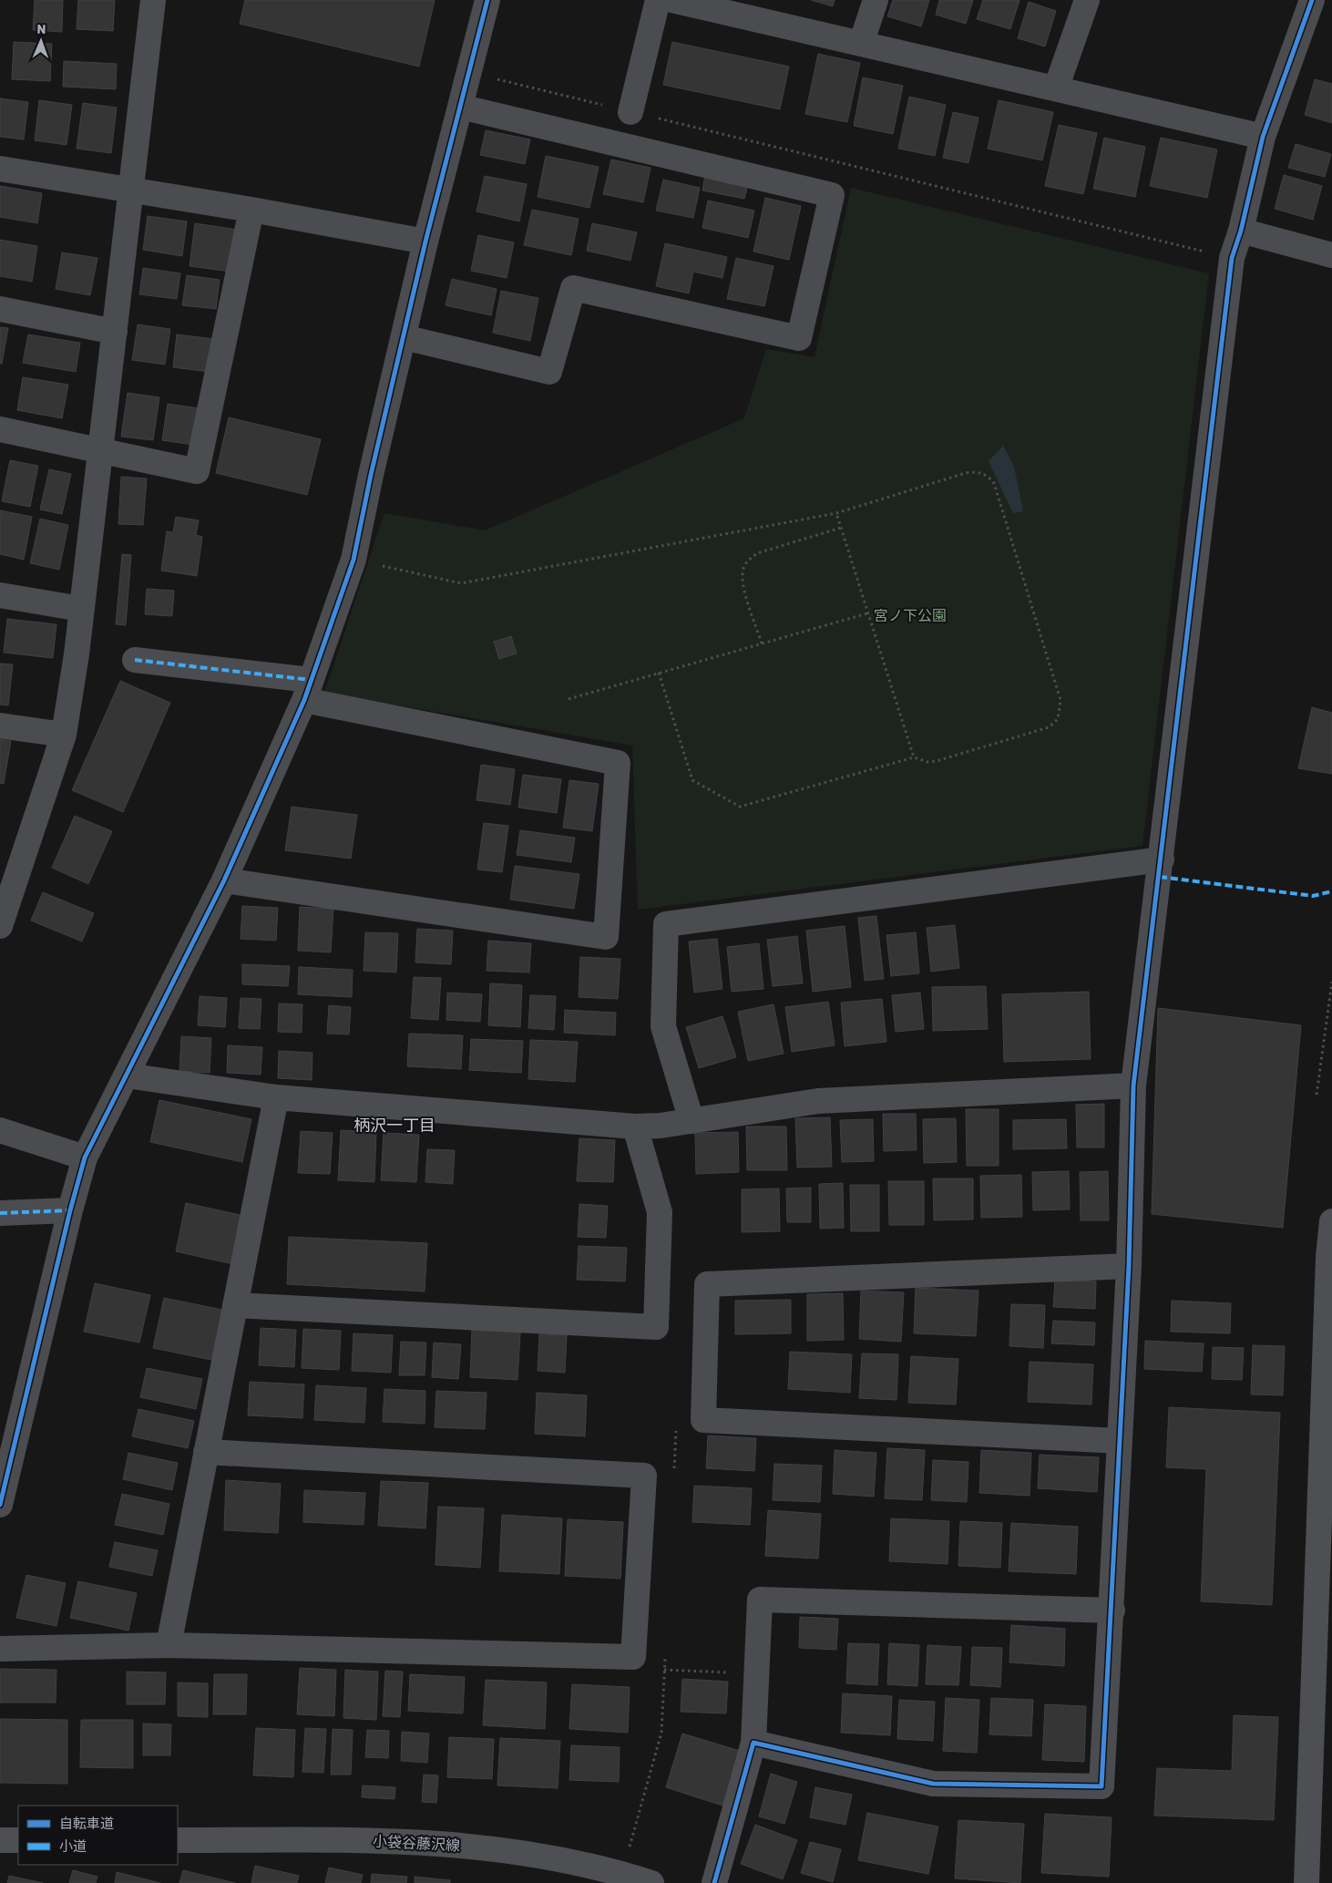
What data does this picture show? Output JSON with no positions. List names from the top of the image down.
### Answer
{
  "streets": {
    "main road": ["小袋谷藤沢線"]
  },
  "districts": ["柄沢一丁目"],
  "parks": ["宮ノ下公園"],
  "legend": ["自転車道", "小道"],
  "north": "top"
}
